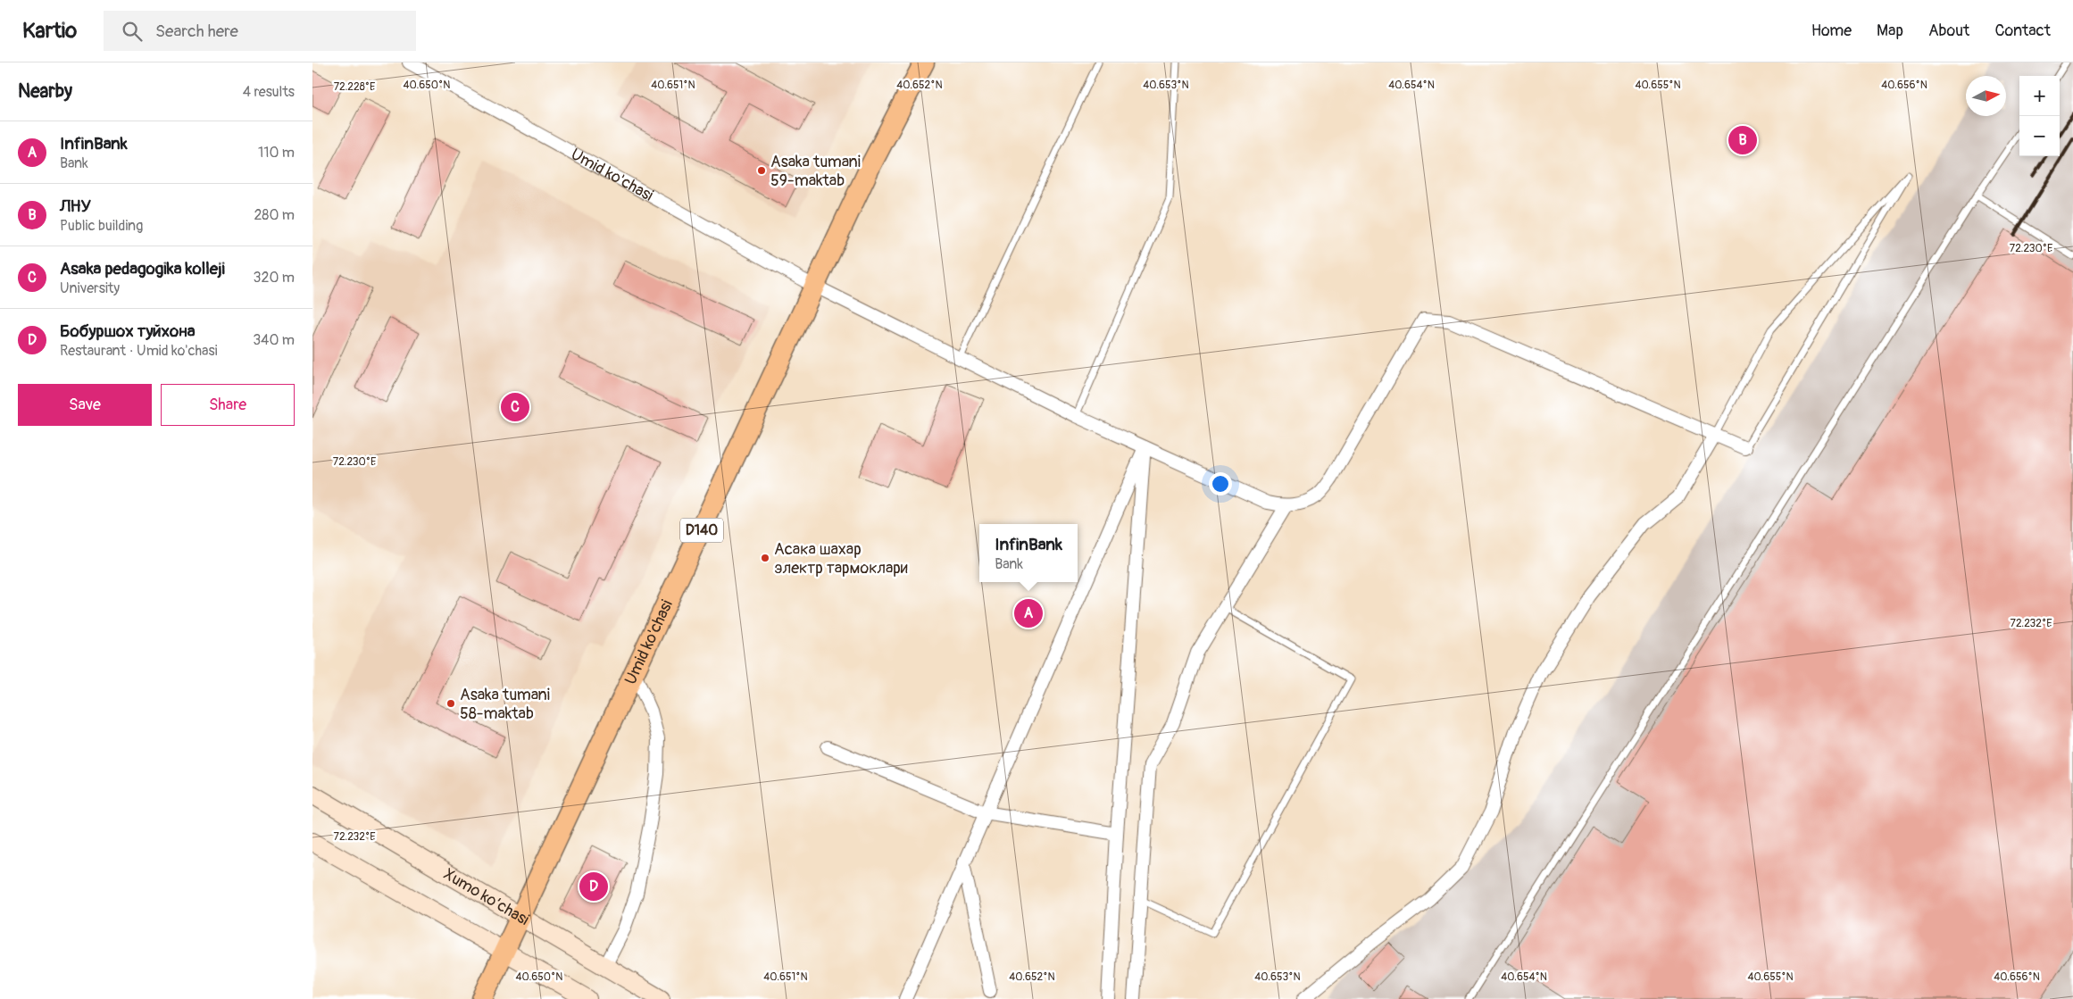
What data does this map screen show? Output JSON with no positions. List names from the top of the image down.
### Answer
{
  "streets": {
    "main road": ["Umid ko'chasi", "D140", "Xumo ko’chasi"]
  },
  "crossings": [
    ["Umid ko'chasi", "Xumo ko’chasi"]
  ],
  "places": ["Asaka tumani 59-maktab", "Асака шахар электр тармоклари", "Asaka tumani 58-maktab"],
  "north": "right",
  "page": {
    "header": "Kartio",
    "search": "Search here",
    "nav": [
      "Home",
      "Map",
      "About",
      "Contact"
    ],
    "heading": ["Nearby", "4 results"],
    "map_buttons": ["+", "−"],
    "list": [
      {
        "mark": "A",
        "name": "InfinBank",
        "note": "Bank",
        "value": "110 m"
      },
      {
        "mark": "B",
        "name": "ЛНУ",
        "note": "Public building",
        "value": "280 m"
      },
      {
        "mark": "C",
        "name": "Asaka pedagogika kolleji",
        "note": "University",
        "value": "320 m"
      },
      {
        "mark": "D",
        "name": "Бобуршох туйхона",
        "note": "Restaurant · Umid ko'chasi",
        "value": "340 m"
      }
    ],
    "pins": [
      "B",
      "C",
      "A",
      "D"
    ],
    "buttons": ["Save", "Share"],
    "popup": ["InfinBank", "Bank"]
  },
  "coordinates": [
    "40.650°N",
    "40.651°N",
    "40.652°N",
    "40.653°N",
    "40.654°N",
    "40.655°N",
    "40.656°N",
    "72.228°E",
    "72.230°E",
    "72.232°E"
  ]
}
